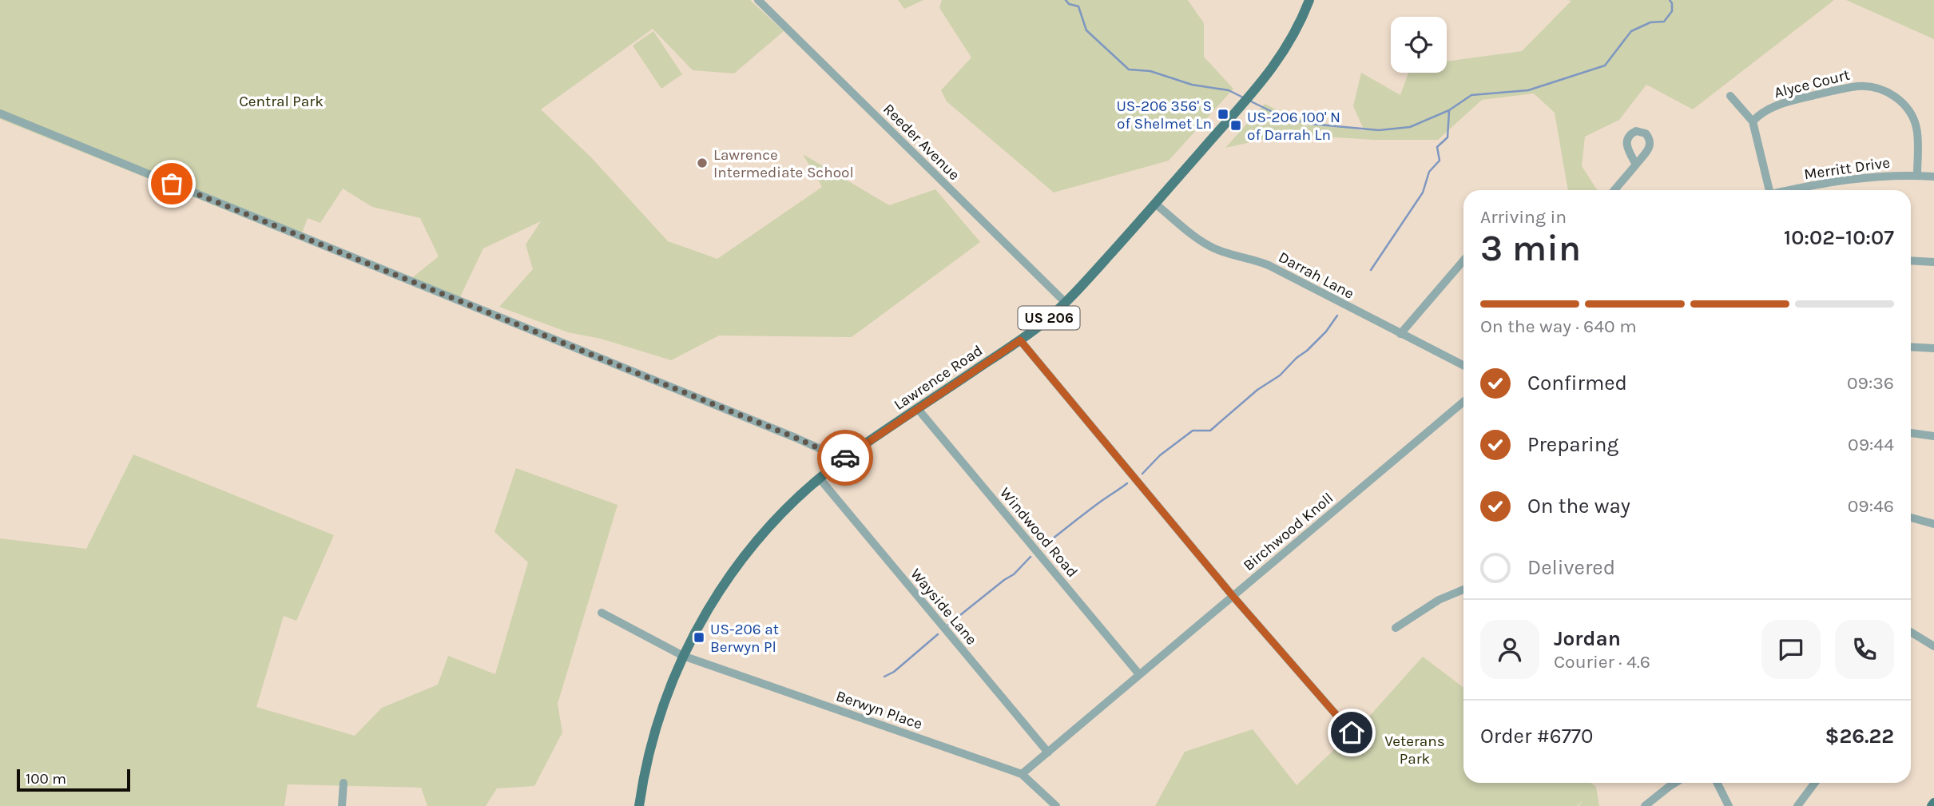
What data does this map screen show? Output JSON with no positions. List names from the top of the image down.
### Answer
{
  "streets": {
    "main road": ["US 206", "Lawrence Road"],
    "street": [
      "Alyce Court",
      "Reeder Avenue",
      "Merritt Drive",
      "Darrah Lane",
      "Birchwood Knoll",
      "Windwood Road",
      "Wayside Lane",
      "Berwyn Place"
    ]
  },
  "crossings": [
    ["Alyce Court", "Merritt Drive"],
    ["Reeder Avenue", "Lawrence Road"],
    ["Darrah Lane", "Lawrence Road"],
    ["Lawrence Road", "Windwood Road"],
    ["Lawrence Road", "Wayside Lane"],
    ["Lawrence Road", "Berwyn Place"],
    ["Birchwood Knoll", "Windwood Road"],
    ["Birchwood Knoll", "Wayside Lane"],
    ["Birchwood Knoll", "Berwyn Place"]
  ],
  "parks": ["Central Park", "Veterans Park"],
  "places": {
    "transit": ["US-206 356' S of Shelmet Ln", "US-206 100' N of Darrah Ln", "US-206 at Berwyn Pl"],
    "other": ["Lawrence Intermediate School"]
  },
  "scale_bar": "100 m",
  "page": {
    "heading": ["3 min", "Arriving in", "10:02–10:07"],
    "panel": [
      "Jordan",
      "Courier · 4.6",
      "Order #6770",
      "$26.22"
    ],
    "bar": "On the way · 640 m",
    "list": [
      ["Confirmed", "09:36"],
      ["Preparing", "09:44"],
      ["On the way", "09:46"],
      "Delivered"
    ],
    "scale": "100 m"
  }
}
